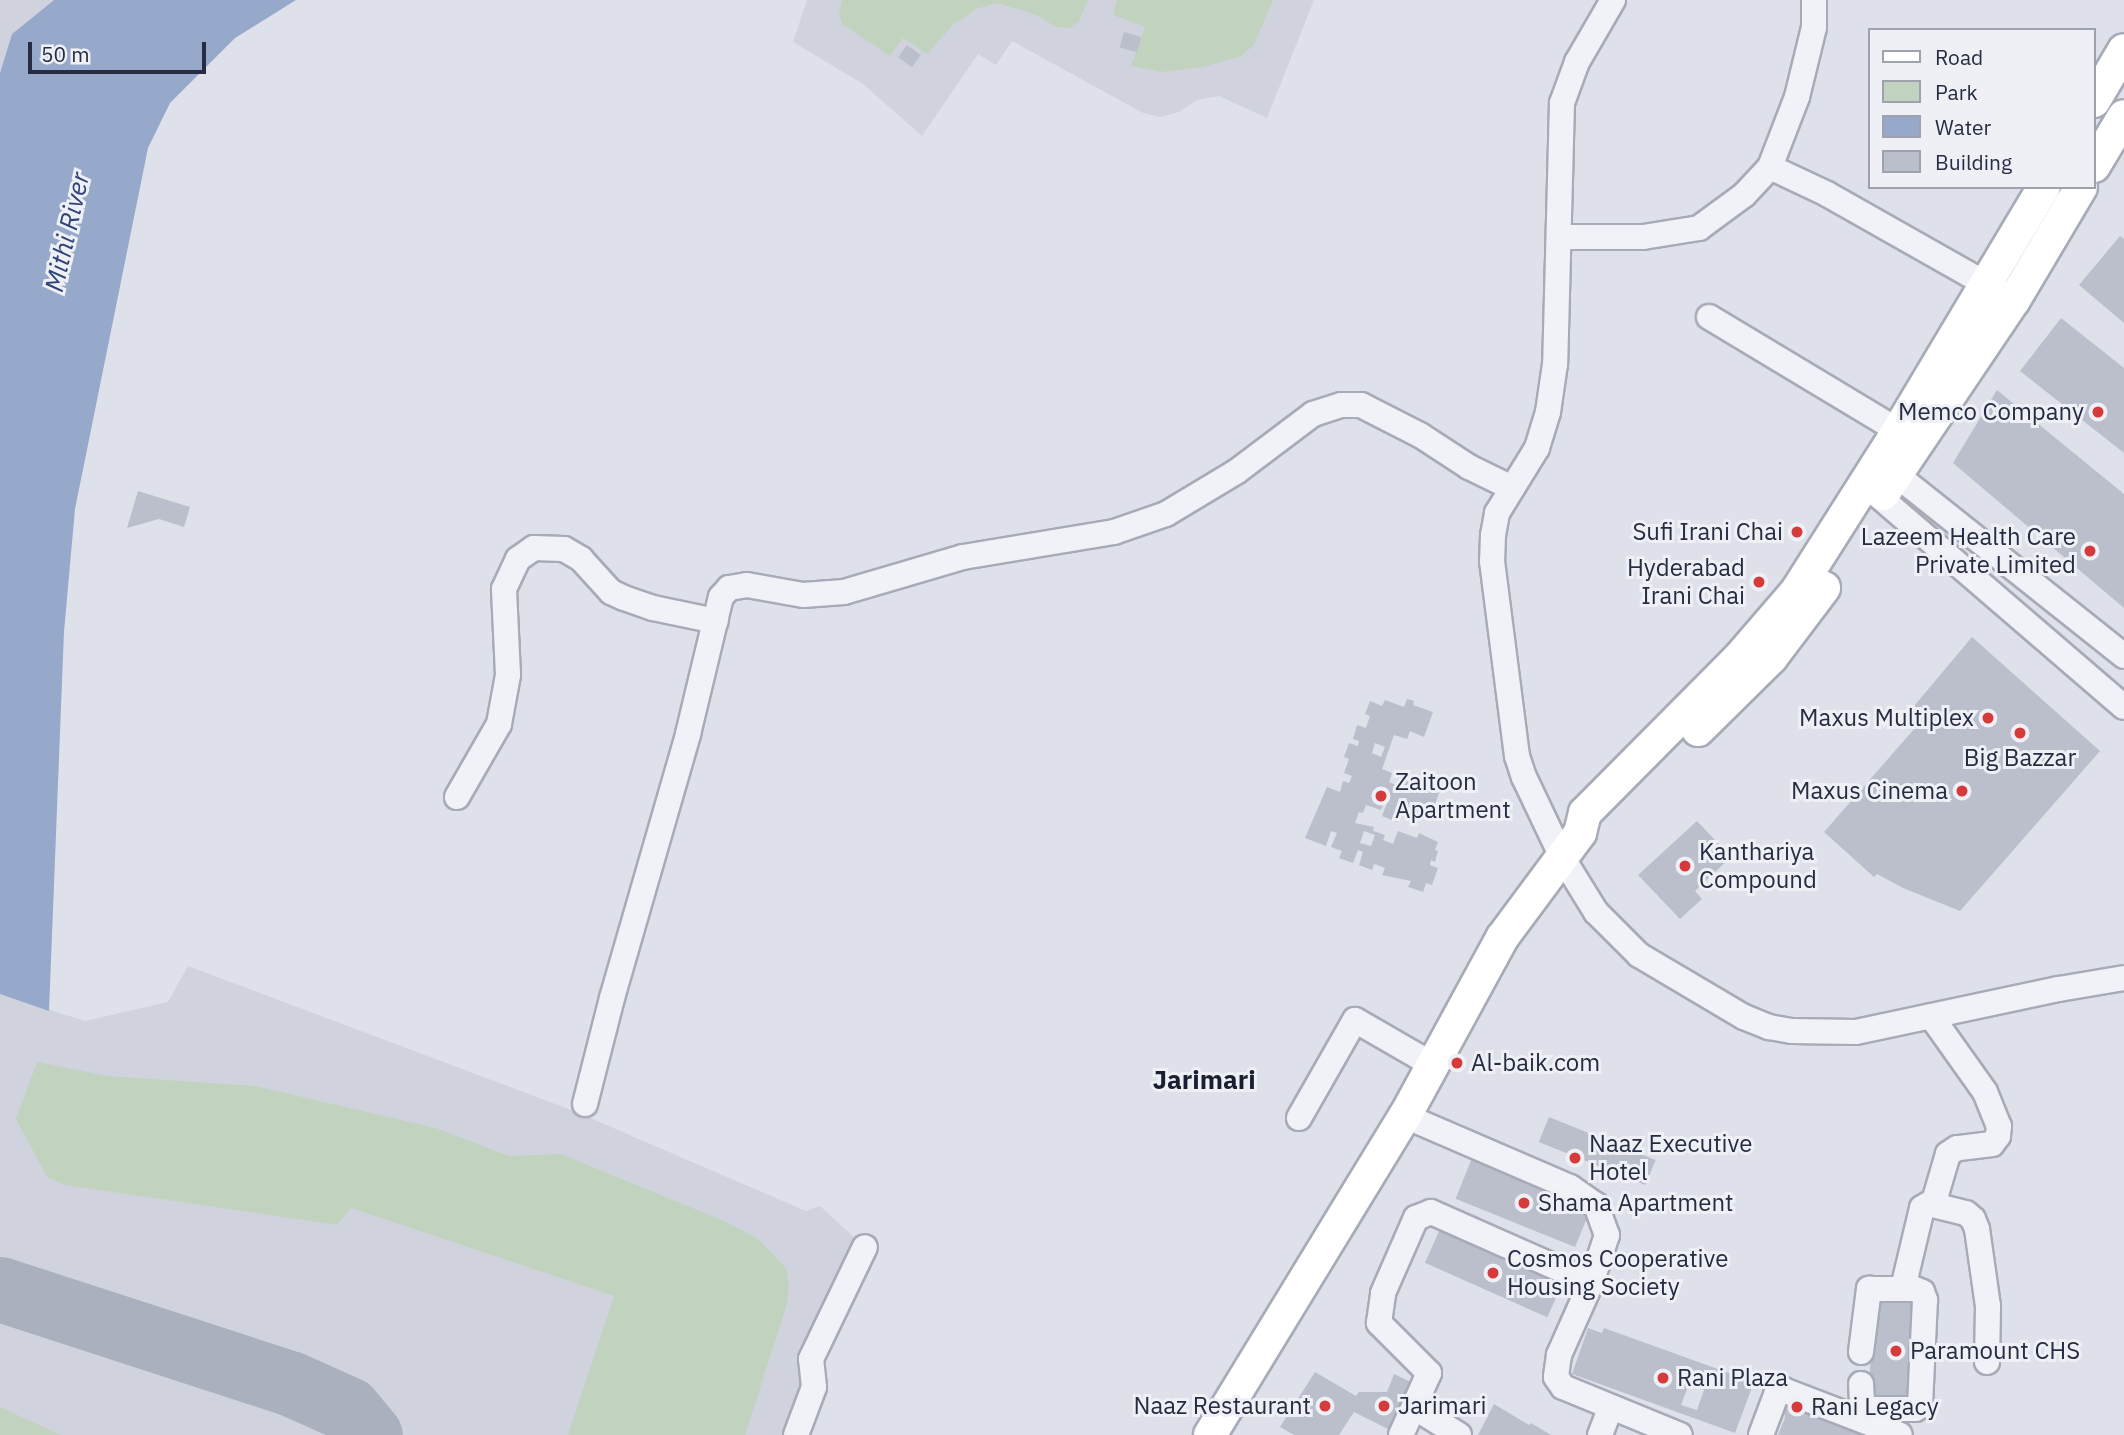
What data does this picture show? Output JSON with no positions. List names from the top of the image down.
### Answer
{
  "districts": ["Jarimari"],
  "water": ["Mithi River"],
  "places": [
    "Memco Company",
    "Sufi Irani Chai",
    "Lazeem Health Care Private Limited",
    "Hyderabad Irani Chai",
    "Maxus Multiplex",
    "Big Bazzar",
    "Maxus Cinema",
    "Zaitoon Apartment",
    "Kanthariya Compound",
    "Al-baik.com",
    "Naaz Executive Hotel",
    "Shama Apartment",
    "Cosmos Cooperative Housing Society",
    "Paramount CHS",
    "Rani Plaza",
    "Naaz Restaurant",
    "Jarimari",
    "Rani Legacy"
  ],
  "legend": [
    "Road",
    "Park",
    "Water",
    "Building"
  ],
  "scale_bar": "50 m"
}
